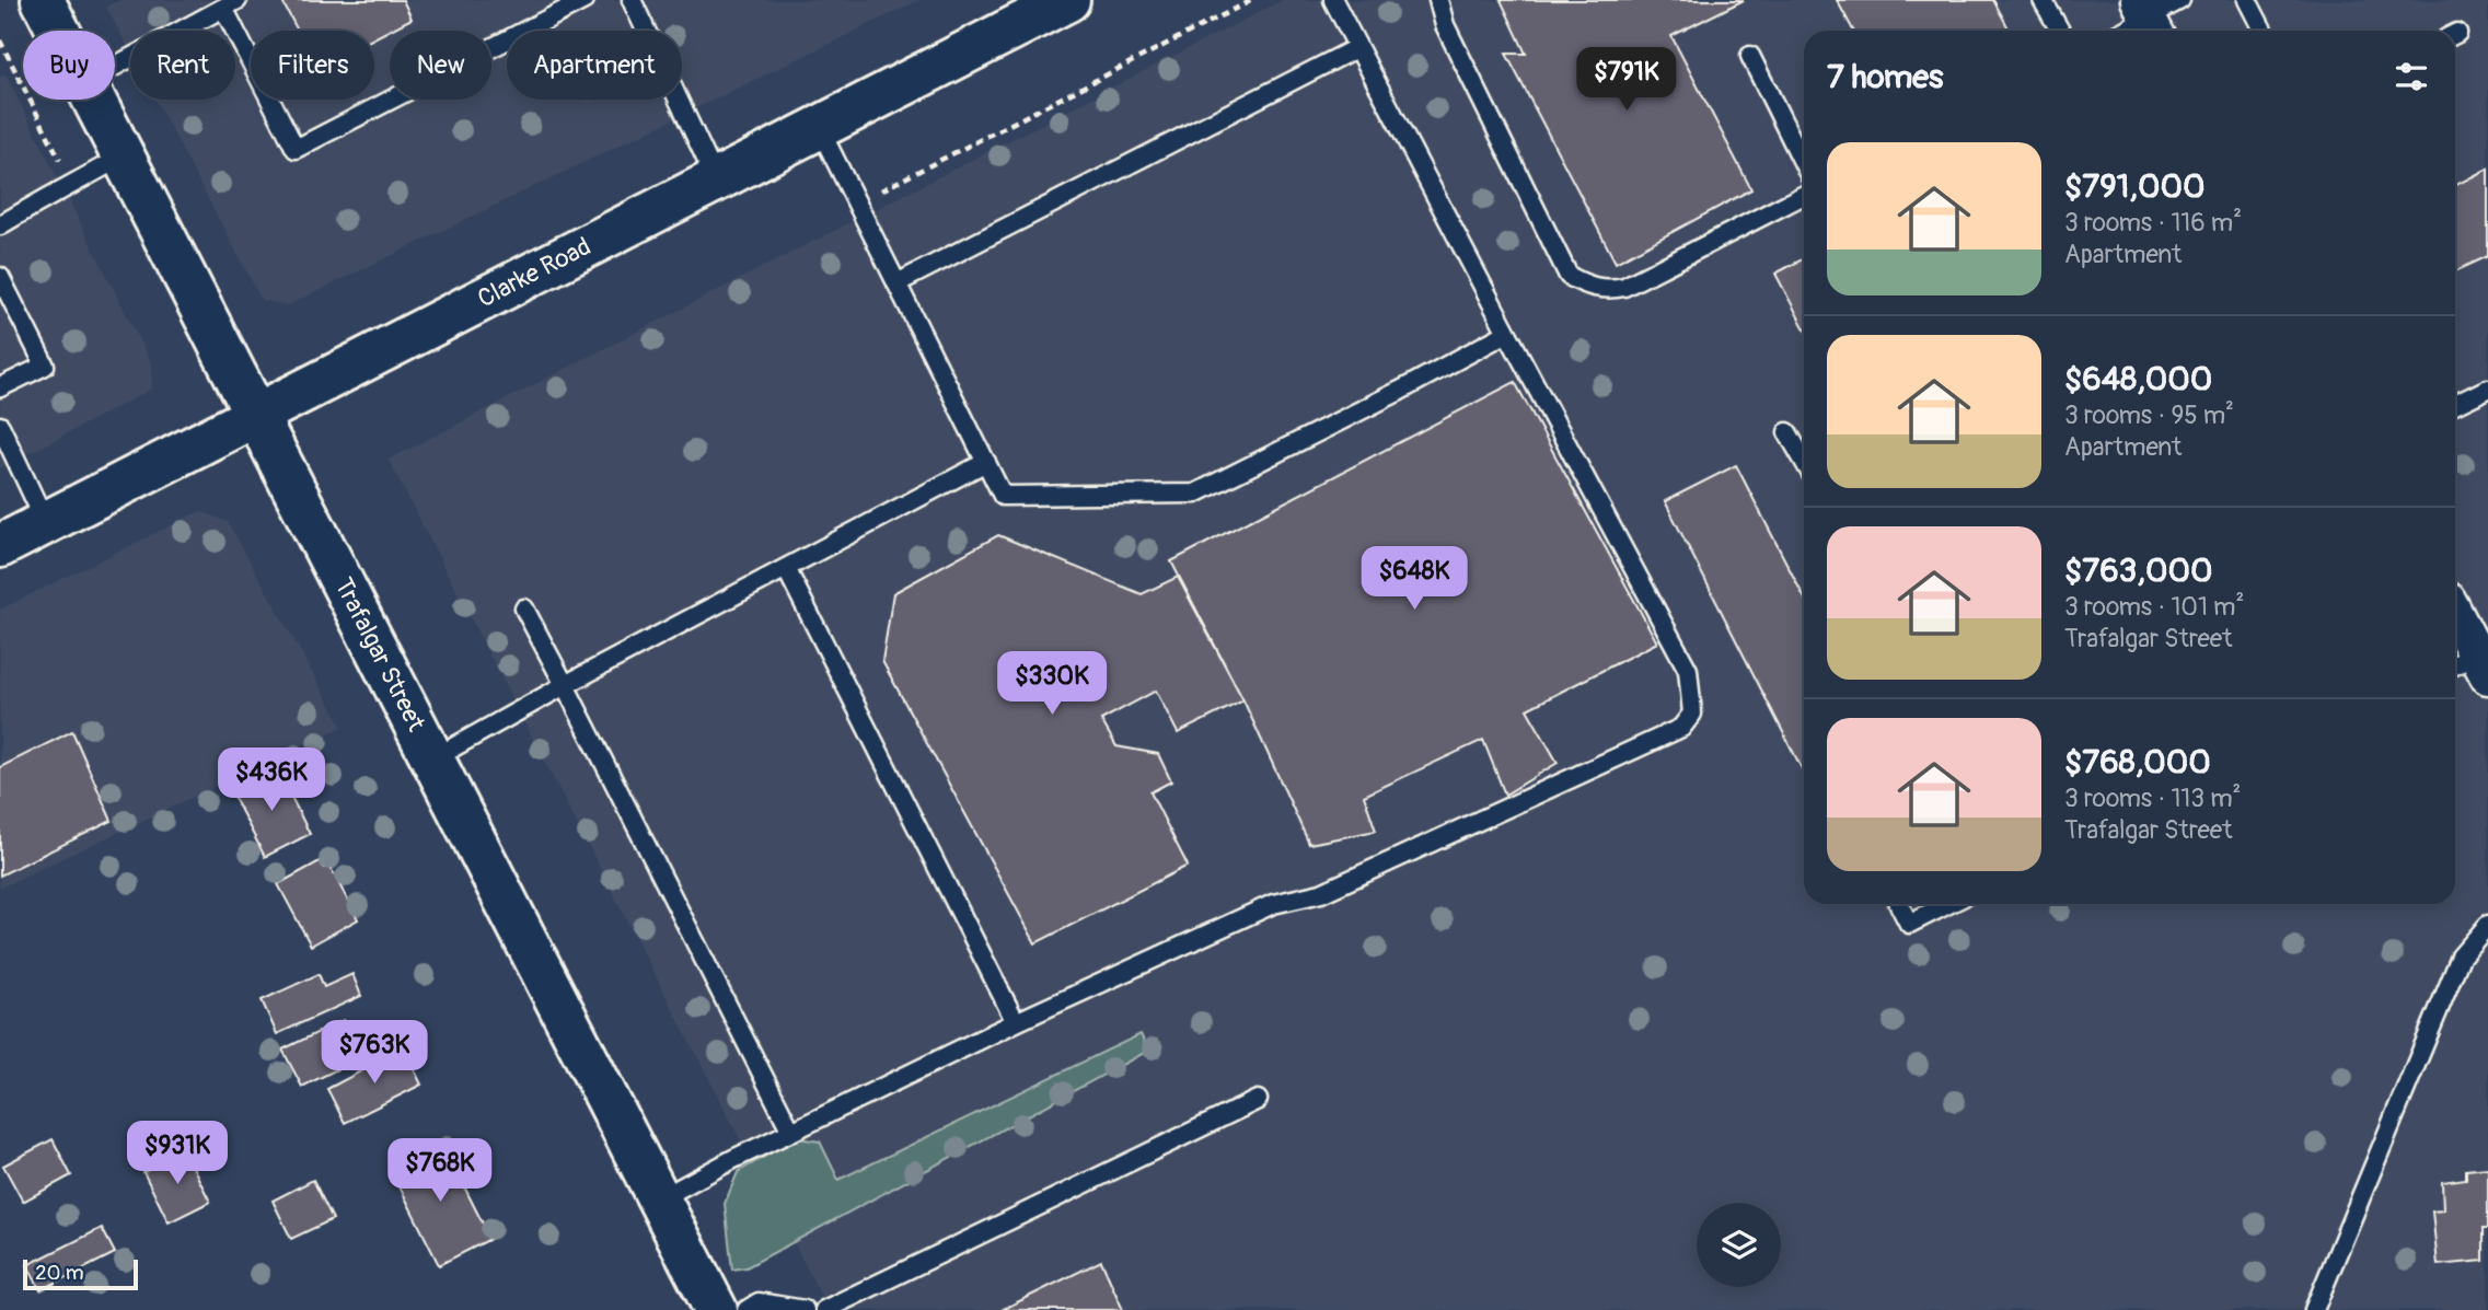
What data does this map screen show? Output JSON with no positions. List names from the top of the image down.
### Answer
{
  "streets": {
    "main road": ["Clarke Road", "Trafalgar Street"]
  },
  "crossings": [
    ["Clarke Road", "Trafalgar Street"]
  ],
  "scale_bar": "20 m",
  "page": {
    "chip": [
      "Buy",
      "Rent",
      "Filters",
      "New",
      "Apartment"
    ],
    "heading": "7 homes",
    "price": [
      "$791K",
      "$648K",
      "$330K",
      "$436K",
      "$763K",
      "$931K",
      "$768K"
    ],
    "list": [
      {
        "name": "$791,000",
        "note": "3 rooms · 116 m² · Apartment"
      },
      {
        "name": "$648,000",
        "note": "3 rooms · 95 m² · Apartment"
      },
      {
        "name": "$763,000",
        "note": "3 rooms · 101 m² · Trafalgar Street"
      },
      {
        "name": "$768,000",
        "note": "3 rooms · 113 m² · Trafalgar Street"
      }
    ],
    "scale": "20 m"
  }
}
